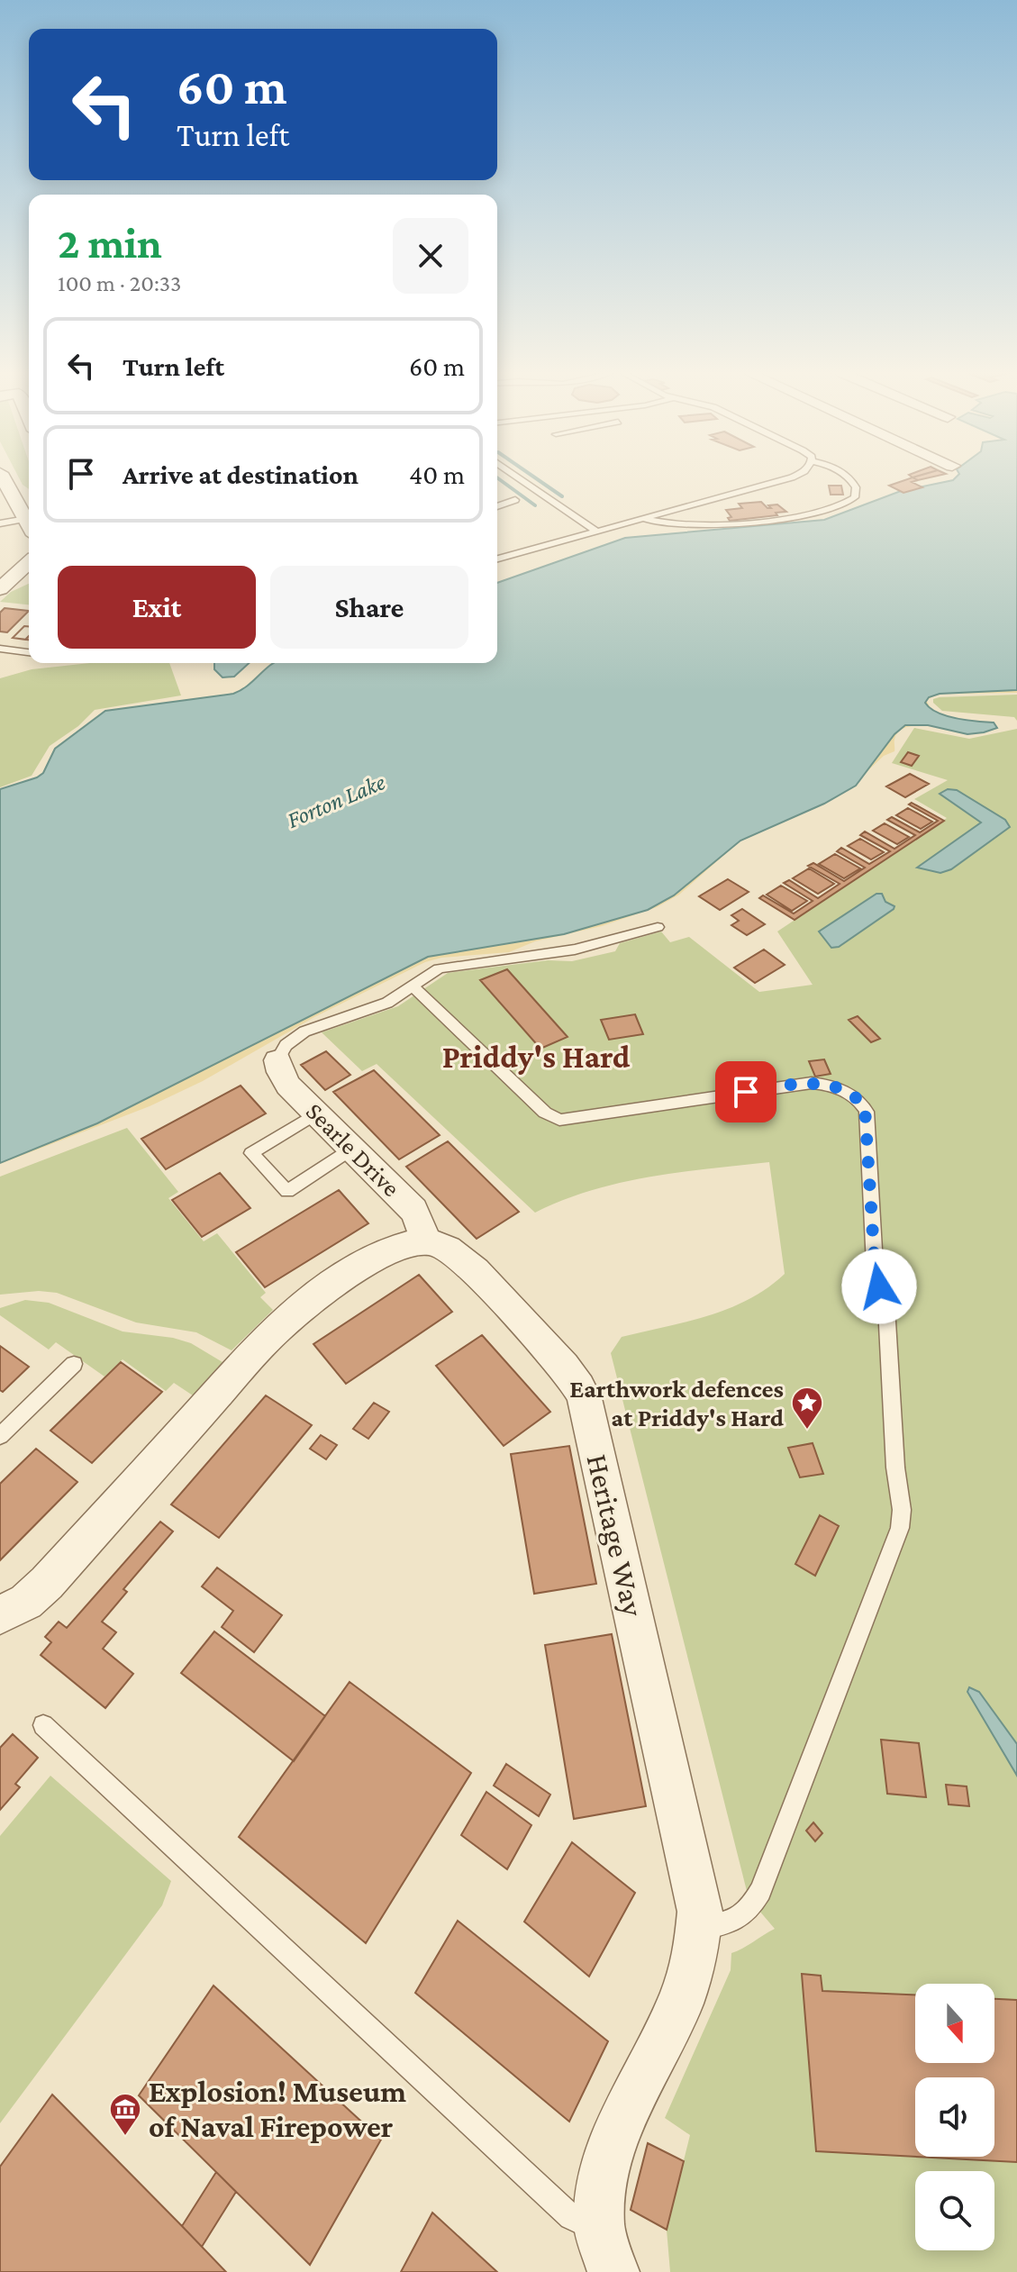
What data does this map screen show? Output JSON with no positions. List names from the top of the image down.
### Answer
{
  "streets": {
    "street": ["Searle Drive", "Heritage Way"]
  },
  "crossings": [
    ["Searle Drive", "Heritage Way"]
  ],
  "districts": ["Priddy's Hard"],
  "water": ["Forton Lake"],
  "places": {
    "place": ["Earthwork defences at Priddy's Hard"],
    "museum": ["Explosion! Museum of Naval Firepower"]
  },
  "north": "bottom",
  "page": {
    "turn": ["60 m", "Turn left"],
    "heading": ["2 min", "100 m · 20:33"],
    "list": [
      {
        "name": "Turn left",
        "value": "60 m"
      },
      {
        "name": "Arrive at destination",
        "value": "40 m"
      }
    ],
    "buttons": ["Exit", "Share"]
  }
}
